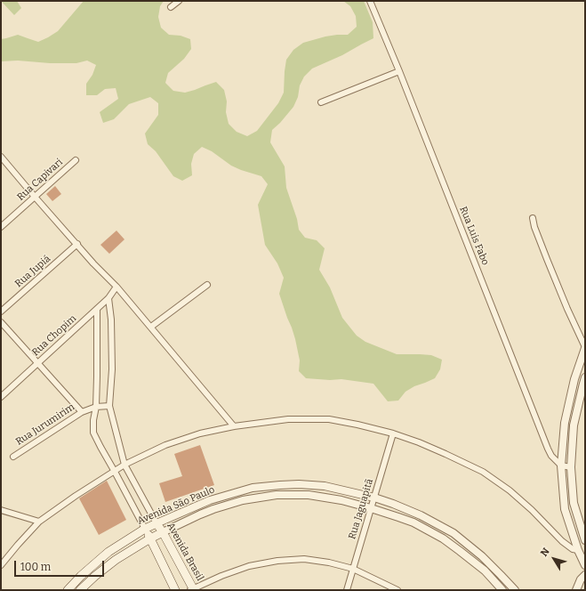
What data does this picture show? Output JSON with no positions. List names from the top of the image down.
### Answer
{
  "streets": {
    "main road": ["Avenida São Paulo", "Avenida Brasil"],
    "street": [
      "Rua Capivari",
      "Rua Luis Fabo",
      "Rua Jupiá",
      "Rua Chopim",
      "Rua Jurumirim",
      "Rua Jaguapitã"
    ]
  },
  "crossings": [
    ["Rua Chopim", "Avenida Brasil"],
    ["Rua Jurumirim", "Avenida Brasil"],
    ["Avenida São Paulo", "Rua Jaguapitã"],
    ["Avenida São Paulo", "Avenida Brasil"]
  ],
  "scale_bar": "100 m",
  "north": "top left"
}
